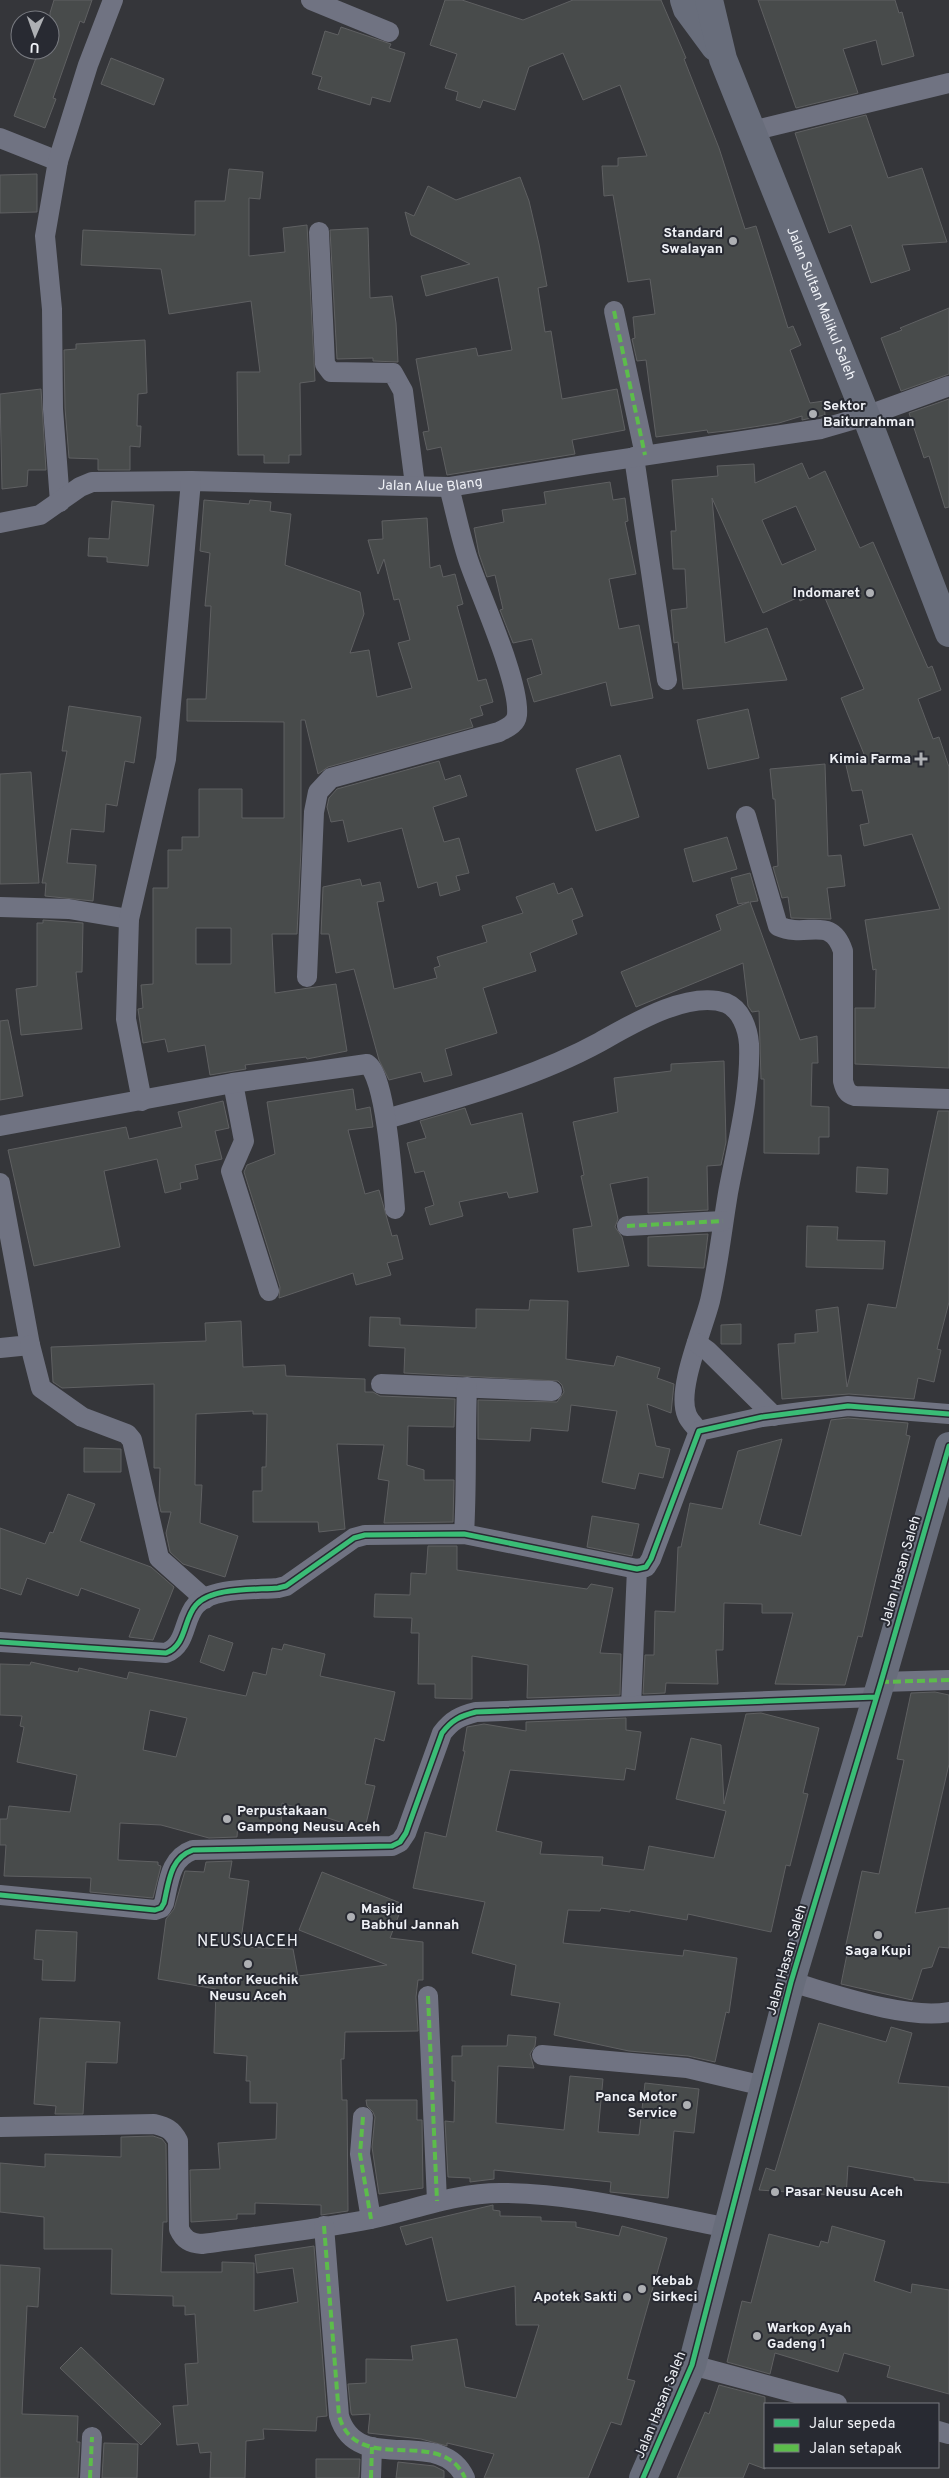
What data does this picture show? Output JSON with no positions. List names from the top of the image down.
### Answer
{
  "streets": {
    "street": ["Jalan Sultan Malikul Saleh", "Jalan Alue Blang", "Jalan Hasan Saleh"]
  },
  "crossings": [
    ["Jalan Sultan Malikul Saleh", "Jalan Alue Blang"]
  ],
  "districts": ["NEUSUACEH"],
  "places": {
    "other": [
      "Standard Swalayan",
      "Sektor Baiturrahman",
      "Indomaret",
      "Perpustakaan Gampong Neusu Aceh",
      "Masjid Babhul Jannah",
      "Saga Kupi",
      "Kantor Keuchik Neusu Aceh",
      "Panca Motor Service",
      "Pasar Neusu Aceh",
      "Kebab Sirkeci",
      "Apotek Sakti",
      "Warkop Ayah Gadeng 1"
    ],
    "health": ["Kimia Farma"]
  },
  "legend": ["Jalur sepeda", "Jalan setapak"],
  "north": "bottom"
}
